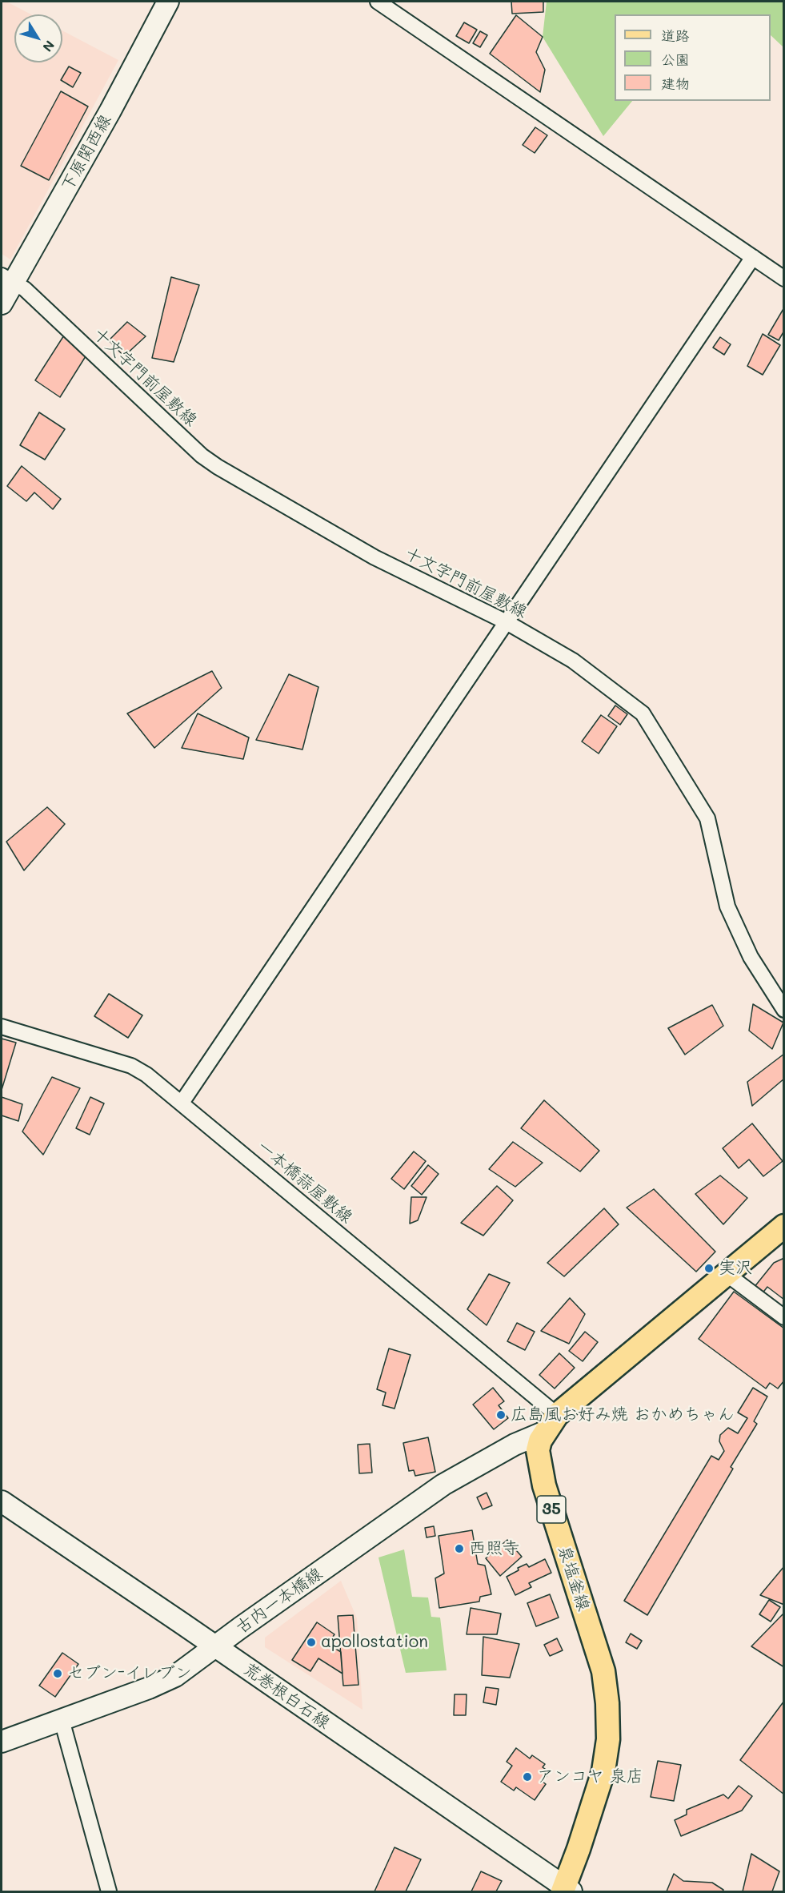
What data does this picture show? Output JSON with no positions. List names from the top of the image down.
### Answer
{
  "streets": {
    "main road": ["35", "泉塩釜線"],
    "street": [
      "下原関西線",
      "十文字門前屋敷線",
      "一本橋蒜屋敷線",
      "古内一本橋線",
      "荒巻根白石線"
    ]
  },
  "crossings": [
    ["下原関西線", "十文字門前屋敷線"],
    ["一本橋蒜屋敷線", "泉塩釜線"],
    ["一本橋蒜屋敷線", "古内一本橋線"],
    ["泉塩釜線", "古内一本橋線"],
    ["泉塩釜線", "荒巻根白石線"],
    ["古内一本橋線", "荒巻根白石線"]
  ],
  "places": [
    "実沢",
    "広島風お好み焼 おかめちゃん",
    "西照寺",
    "apollostation",
    "セブン-イレブン",
    "アンコヤ 泉店"
  ],
  "legend": ["道路", "公園", "建物"],
  "north": "bottom right"
}
